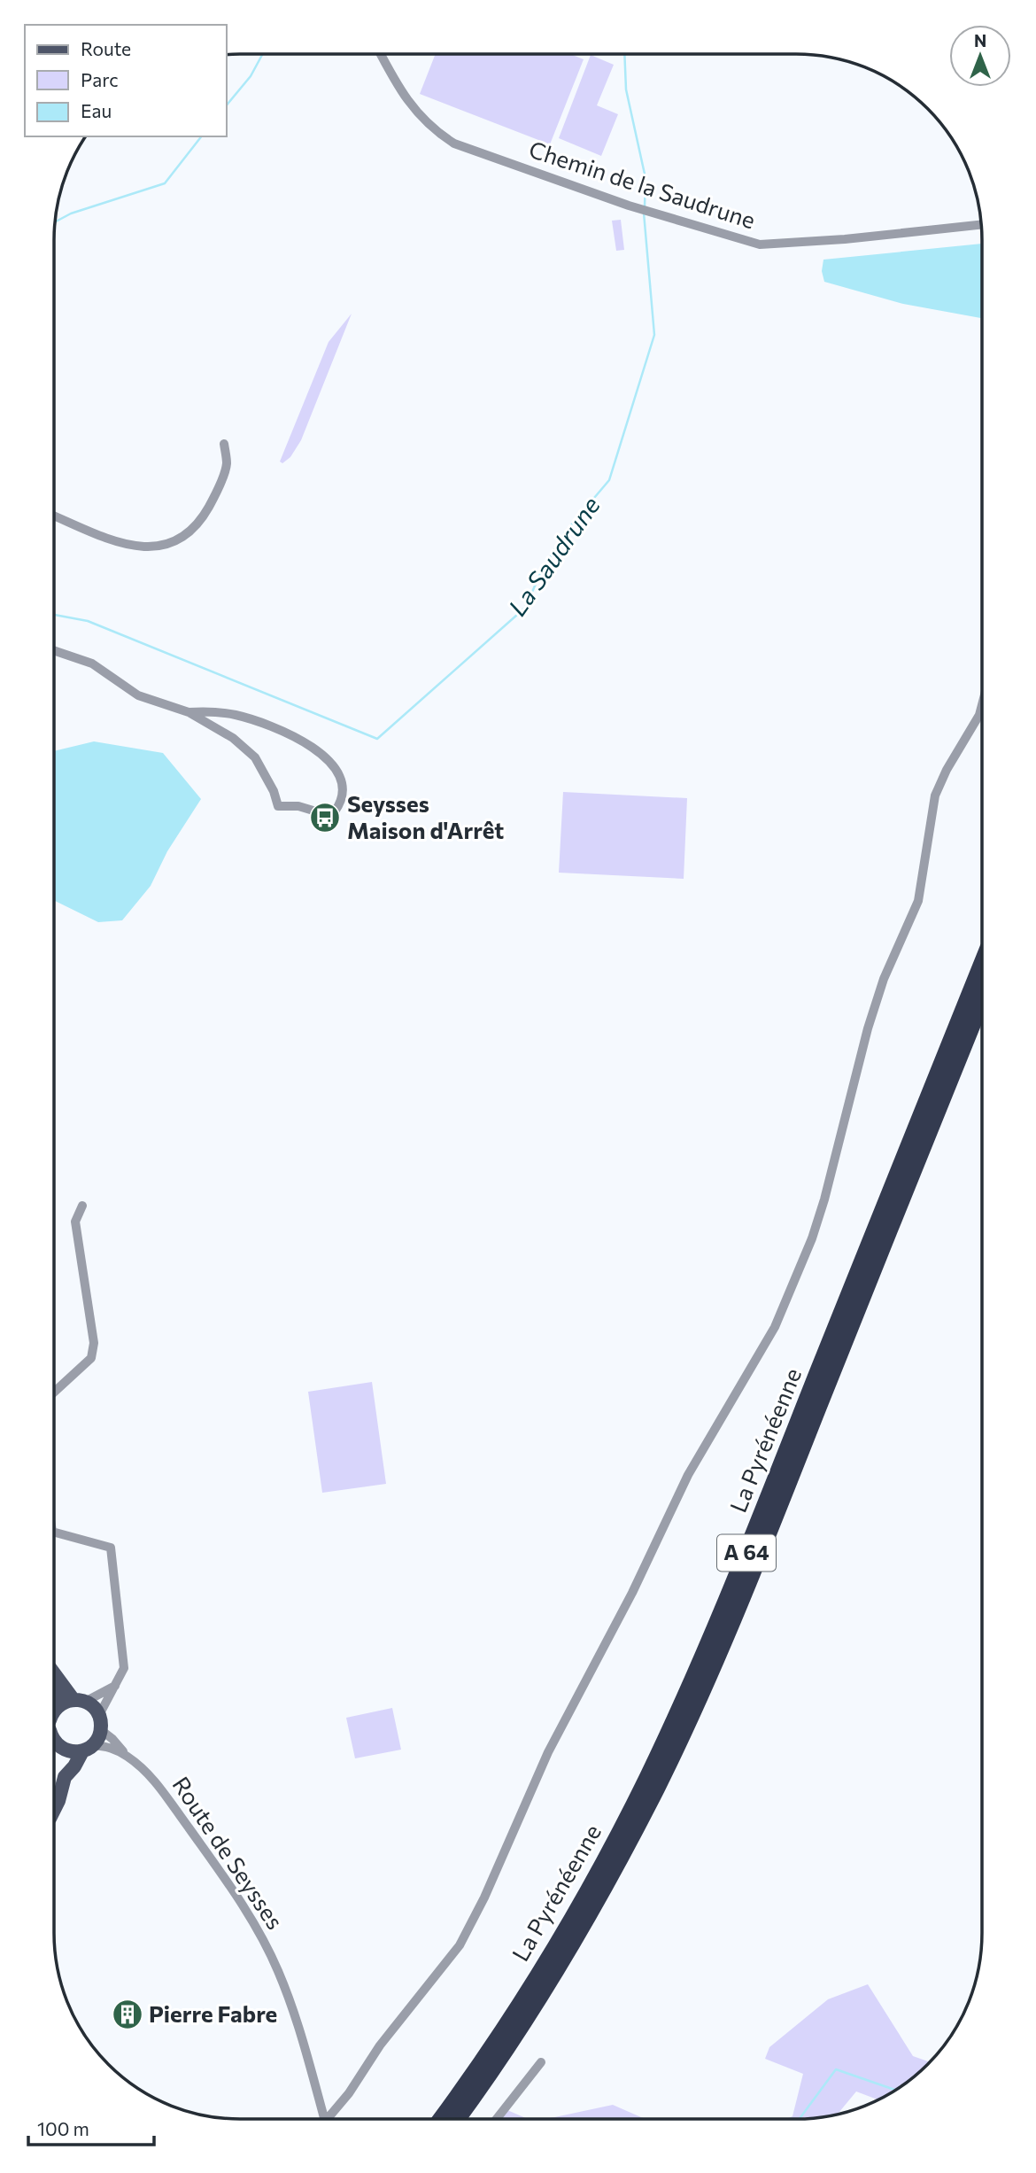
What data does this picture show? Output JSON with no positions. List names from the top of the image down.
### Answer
{
  "streets": {
    "highway": ["La Pyrénéenne", "A 64"],
    "street": ["Chemin de la Saudrune", "Route de Seysses"]
  },
  "water": ["La Saudrune"],
  "places": {
    "bus stop": ["Seysses Maison d'Arrêt"],
    "building": ["Pierre Fabre"]
  },
  "legend": ["Route", "Parc", "Eau"],
  "scale_bar": "100 m",
  "north": "top"
}
